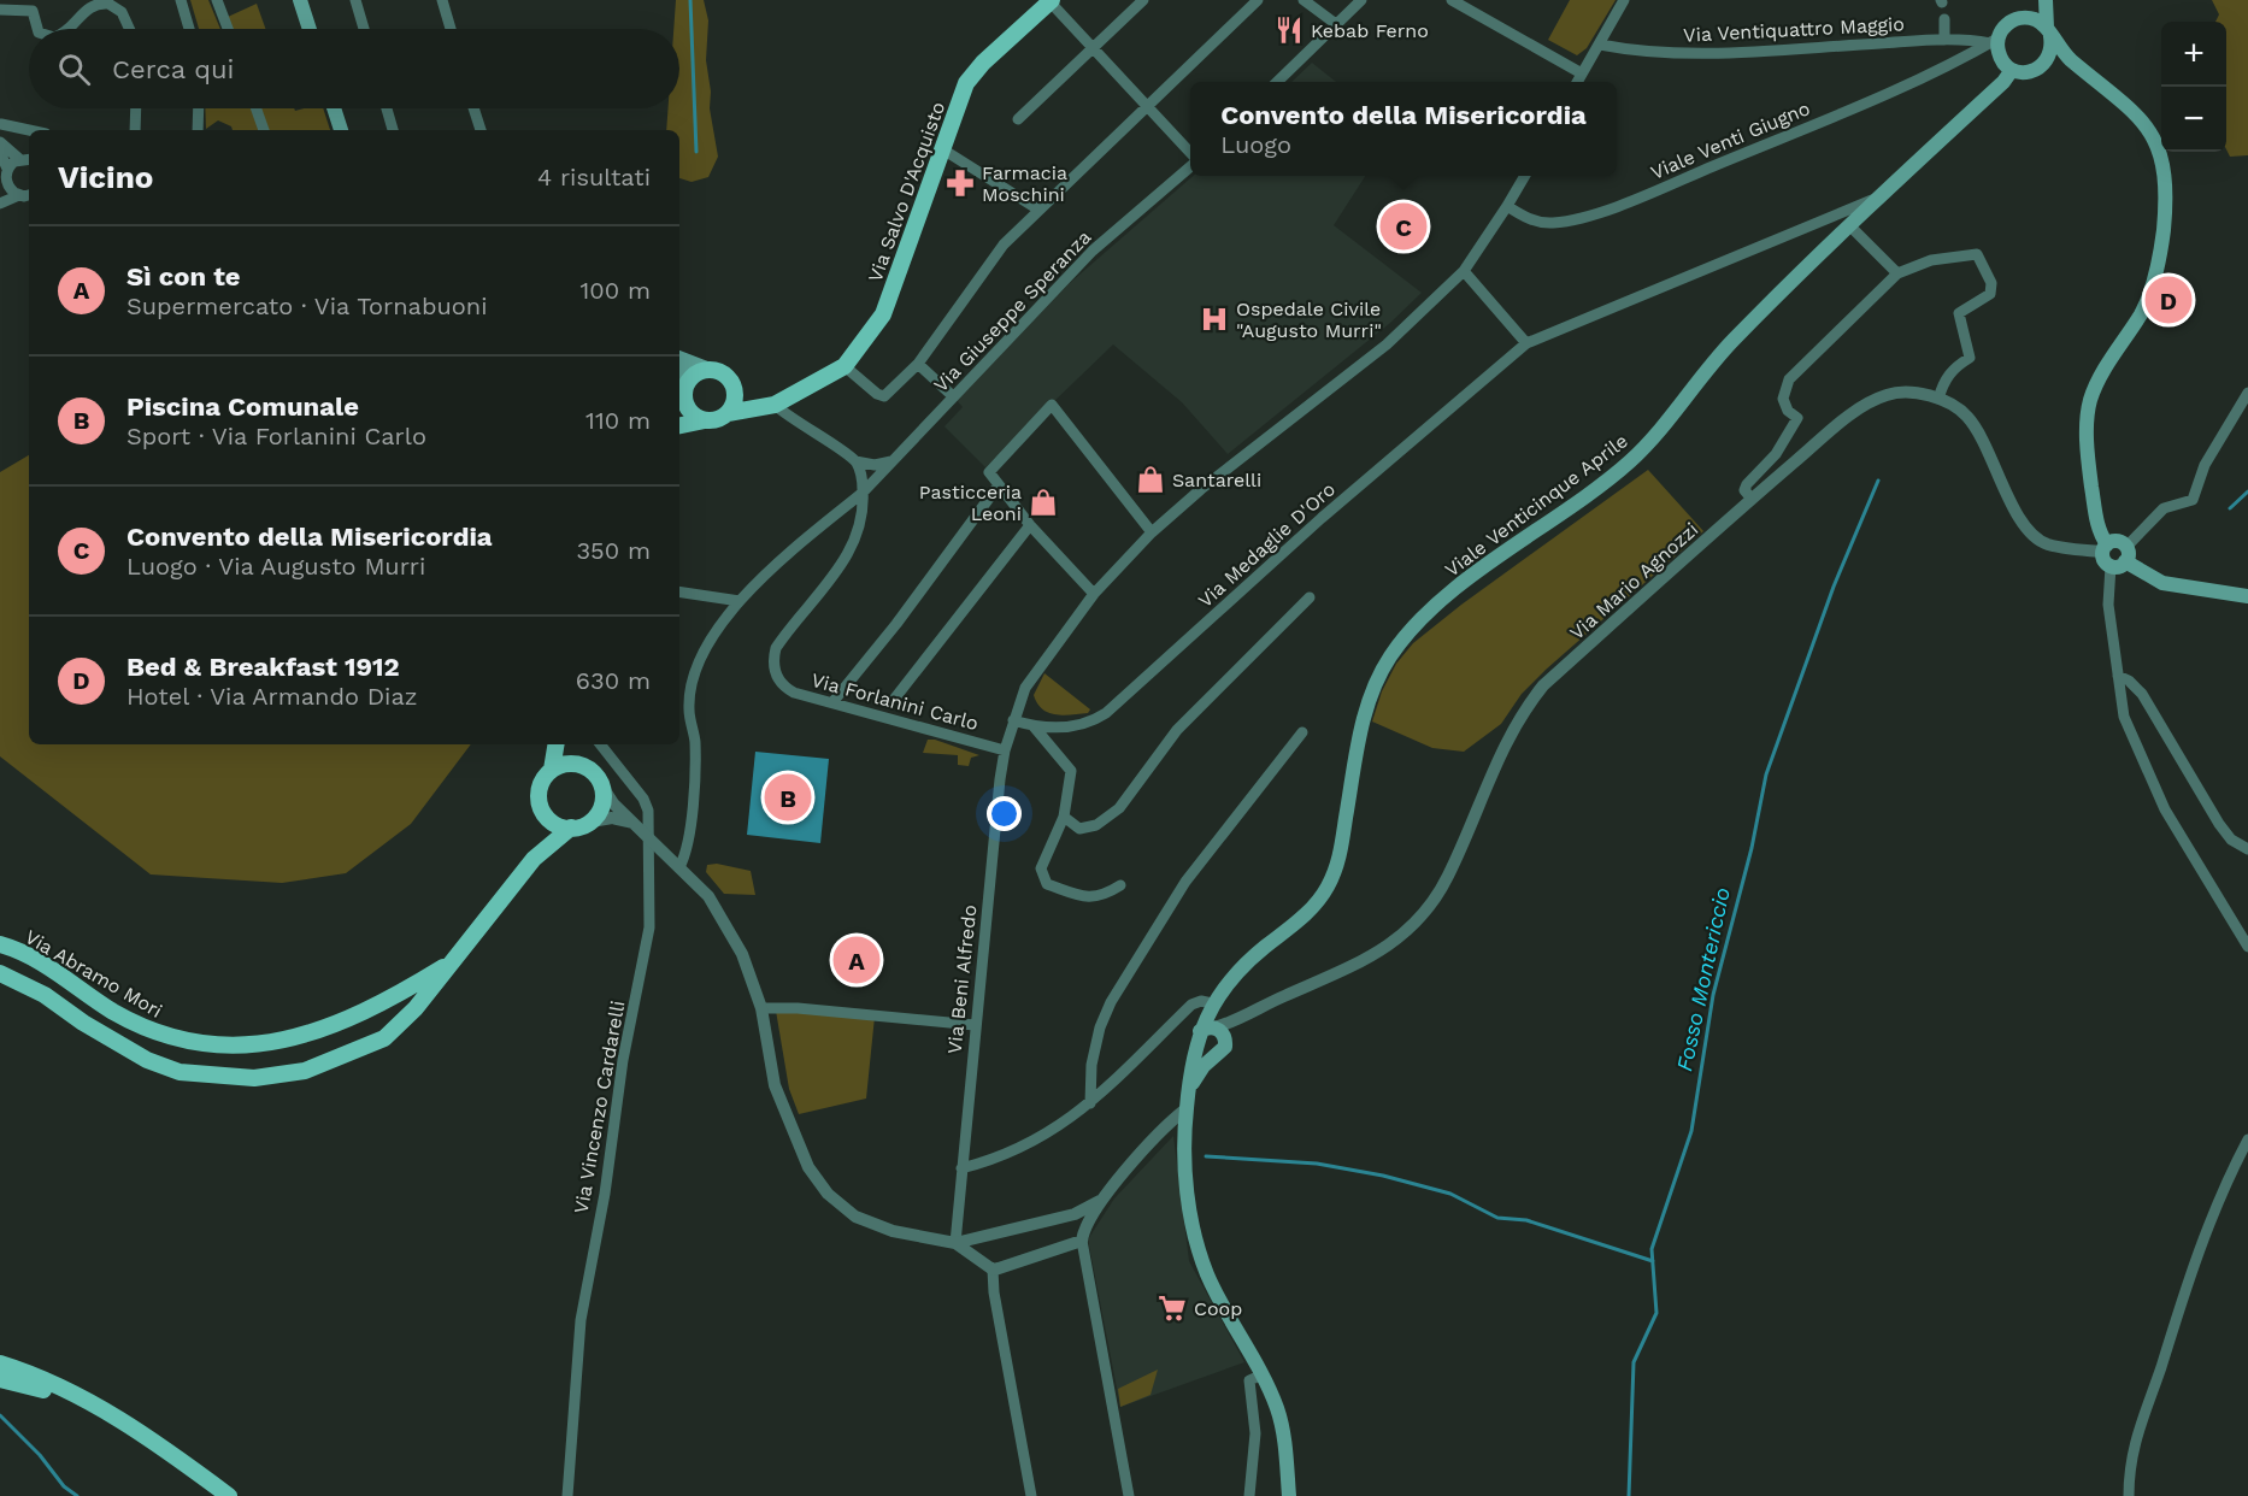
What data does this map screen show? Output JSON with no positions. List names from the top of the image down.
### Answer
{
  "streets": {
    "main road": ["Via Salvo D'Acquisto", "Viale Venticinque Aprile", "Via Abramo Mori"],
    "street": [
      "Via Ventiquattro Maggio",
      "Viale Venti Giugno",
      "Via Giuseppe Speranza",
      "Via Medaglie D'Oro",
      "Via Mario Agnozzi",
      "Via Forlanini Carlo",
      "Via Beni Alfredo",
      "Via Vincenzo Cardarelli"
    ]
  },
  "crossings": [
    ["Via Ventiquattro Maggio", "Viale Venti Giugno"],
    ["Via Ventiquattro Maggio", "Viale Venticinque Aprile"],
    ["Viale Venti Giugno", "Viale Venticinque Aprile"],
    ["Viale Venti Giugno", "Via Beni Alfredo"],
    ["Via Giuseppe Speranza", "Via Forlanini Carlo"],
    ["Viale Venticinque Aprile", "Via Medaglie D'Oro"],
    ["Viale Venticinque Aprile", "Via Mario Agnozzi"],
    ["Via Medaglie D'Oro", "Via Beni Alfredo"],
    ["Via Forlanini Carlo", "Via Beni Alfredo"]
  ],
  "water": ["Fosso Montericcio"],
  "places": {
    "restaurant": ["Kebab Ferno"],
    "pharmacy": ["Farmacia Moschini"],
    "hospital": ["Ospedale Civile \"Augusto Murri\""],
    "shop": ["Santarelli", "Pasticceria Leoni"],
    "supermarket": ["Coop"]
  },
  "page": {
    "map_buttons": ["+", "−"],
    "search": "Cerca qui",
    "popup": ["Convento della Misericordia", "Luogo"],
    "heading": ["Vicino", "4 risultati"],
    "pins": [
      "C",
      "D",
      "B",
      "A"
    ],
    "list": [
      {
        "mark": "A",
        "name": "Sì con te",
        "note": "Supermercato · Via Tornabuoni",
        "value": "100 m"
      },
      {
        "mark": "B",
        "name": "Piscina Comunale",
        "note": "Sport · Via Forlanini Carlo",
        "value": "110 m"
      },
      {
        "mark": "C",
        "name": "Convento della Misericordia",
        "note": "Luogo · Via Augusto Murri",
        "value": "350 m"
      },
      {
        "mark": "D",
        "name": "Bed & Breakfast 1912",
        "note": "Hotel · Via Armando Diaz",
        "value": "630 m"
      }
    ]
  }
}
